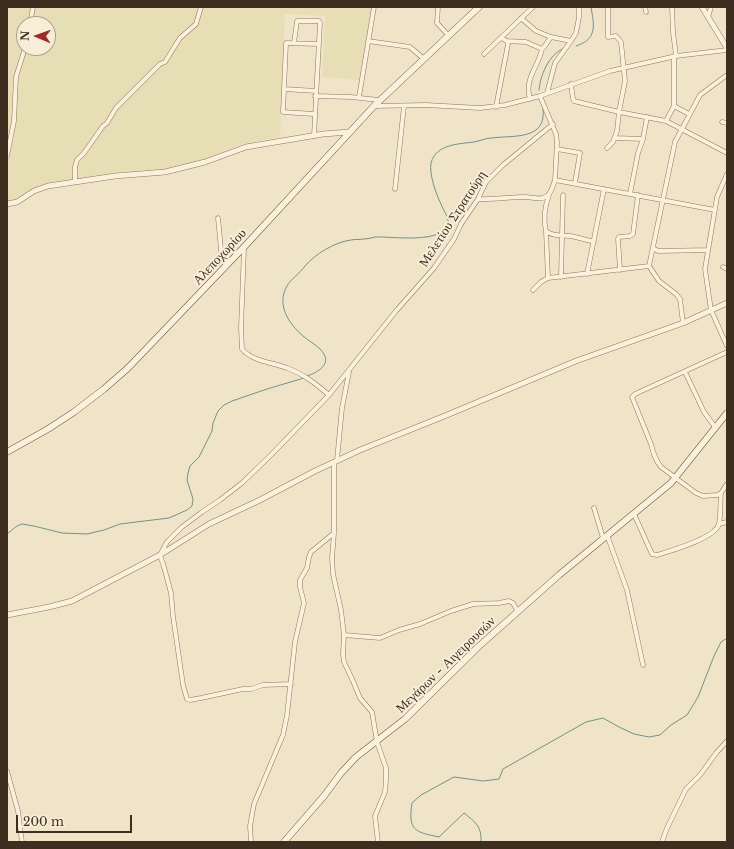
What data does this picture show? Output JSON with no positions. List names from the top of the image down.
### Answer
{
  "streets": {
    "main road": ["Αλεποχωρίου", "Μεγάρων - Αιγειρουσών"],
    "street": ["Μελετίου Στρατούρη"]
  },
  "scale_bar": "200 m",
  "north": "left"
}
